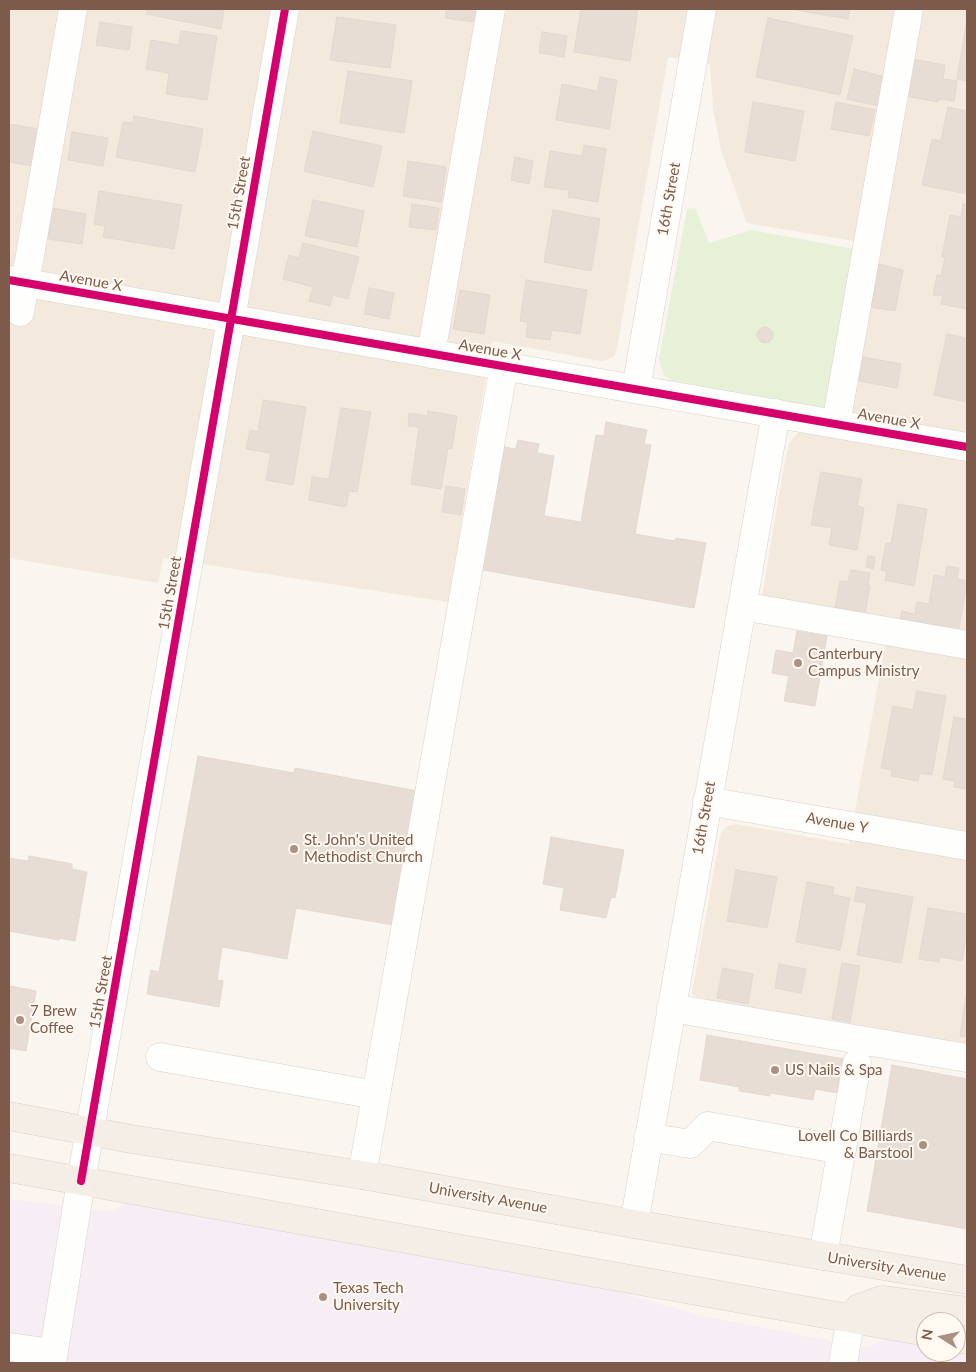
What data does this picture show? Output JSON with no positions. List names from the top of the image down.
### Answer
{
  "streets": {
    "main road": ["University Avenue"],
    "street": [
      "15th Street",
      "16th Street",
      "Avenue X",
      "Avenue Y"
    ]
  },
  "crossings": [
    ["15th Street", "Avenue X"],
    ["15th Street", "University Avenue"],
    ["16th Street", "Avenue X"],
    ["16th Street", "Avenue Y"],
    ["16th Street", "University Avenue"]
  ],
  "places": [
    "Canterbury Campus Ministry",
    "St. John's United Methodist Church",
    "7 Brew Coffee",
    "US Nails & Spa",
    "Lovell Co Billiards & Barstool",
    "Texas Tech University"
  ],
  "north": "left"
}
